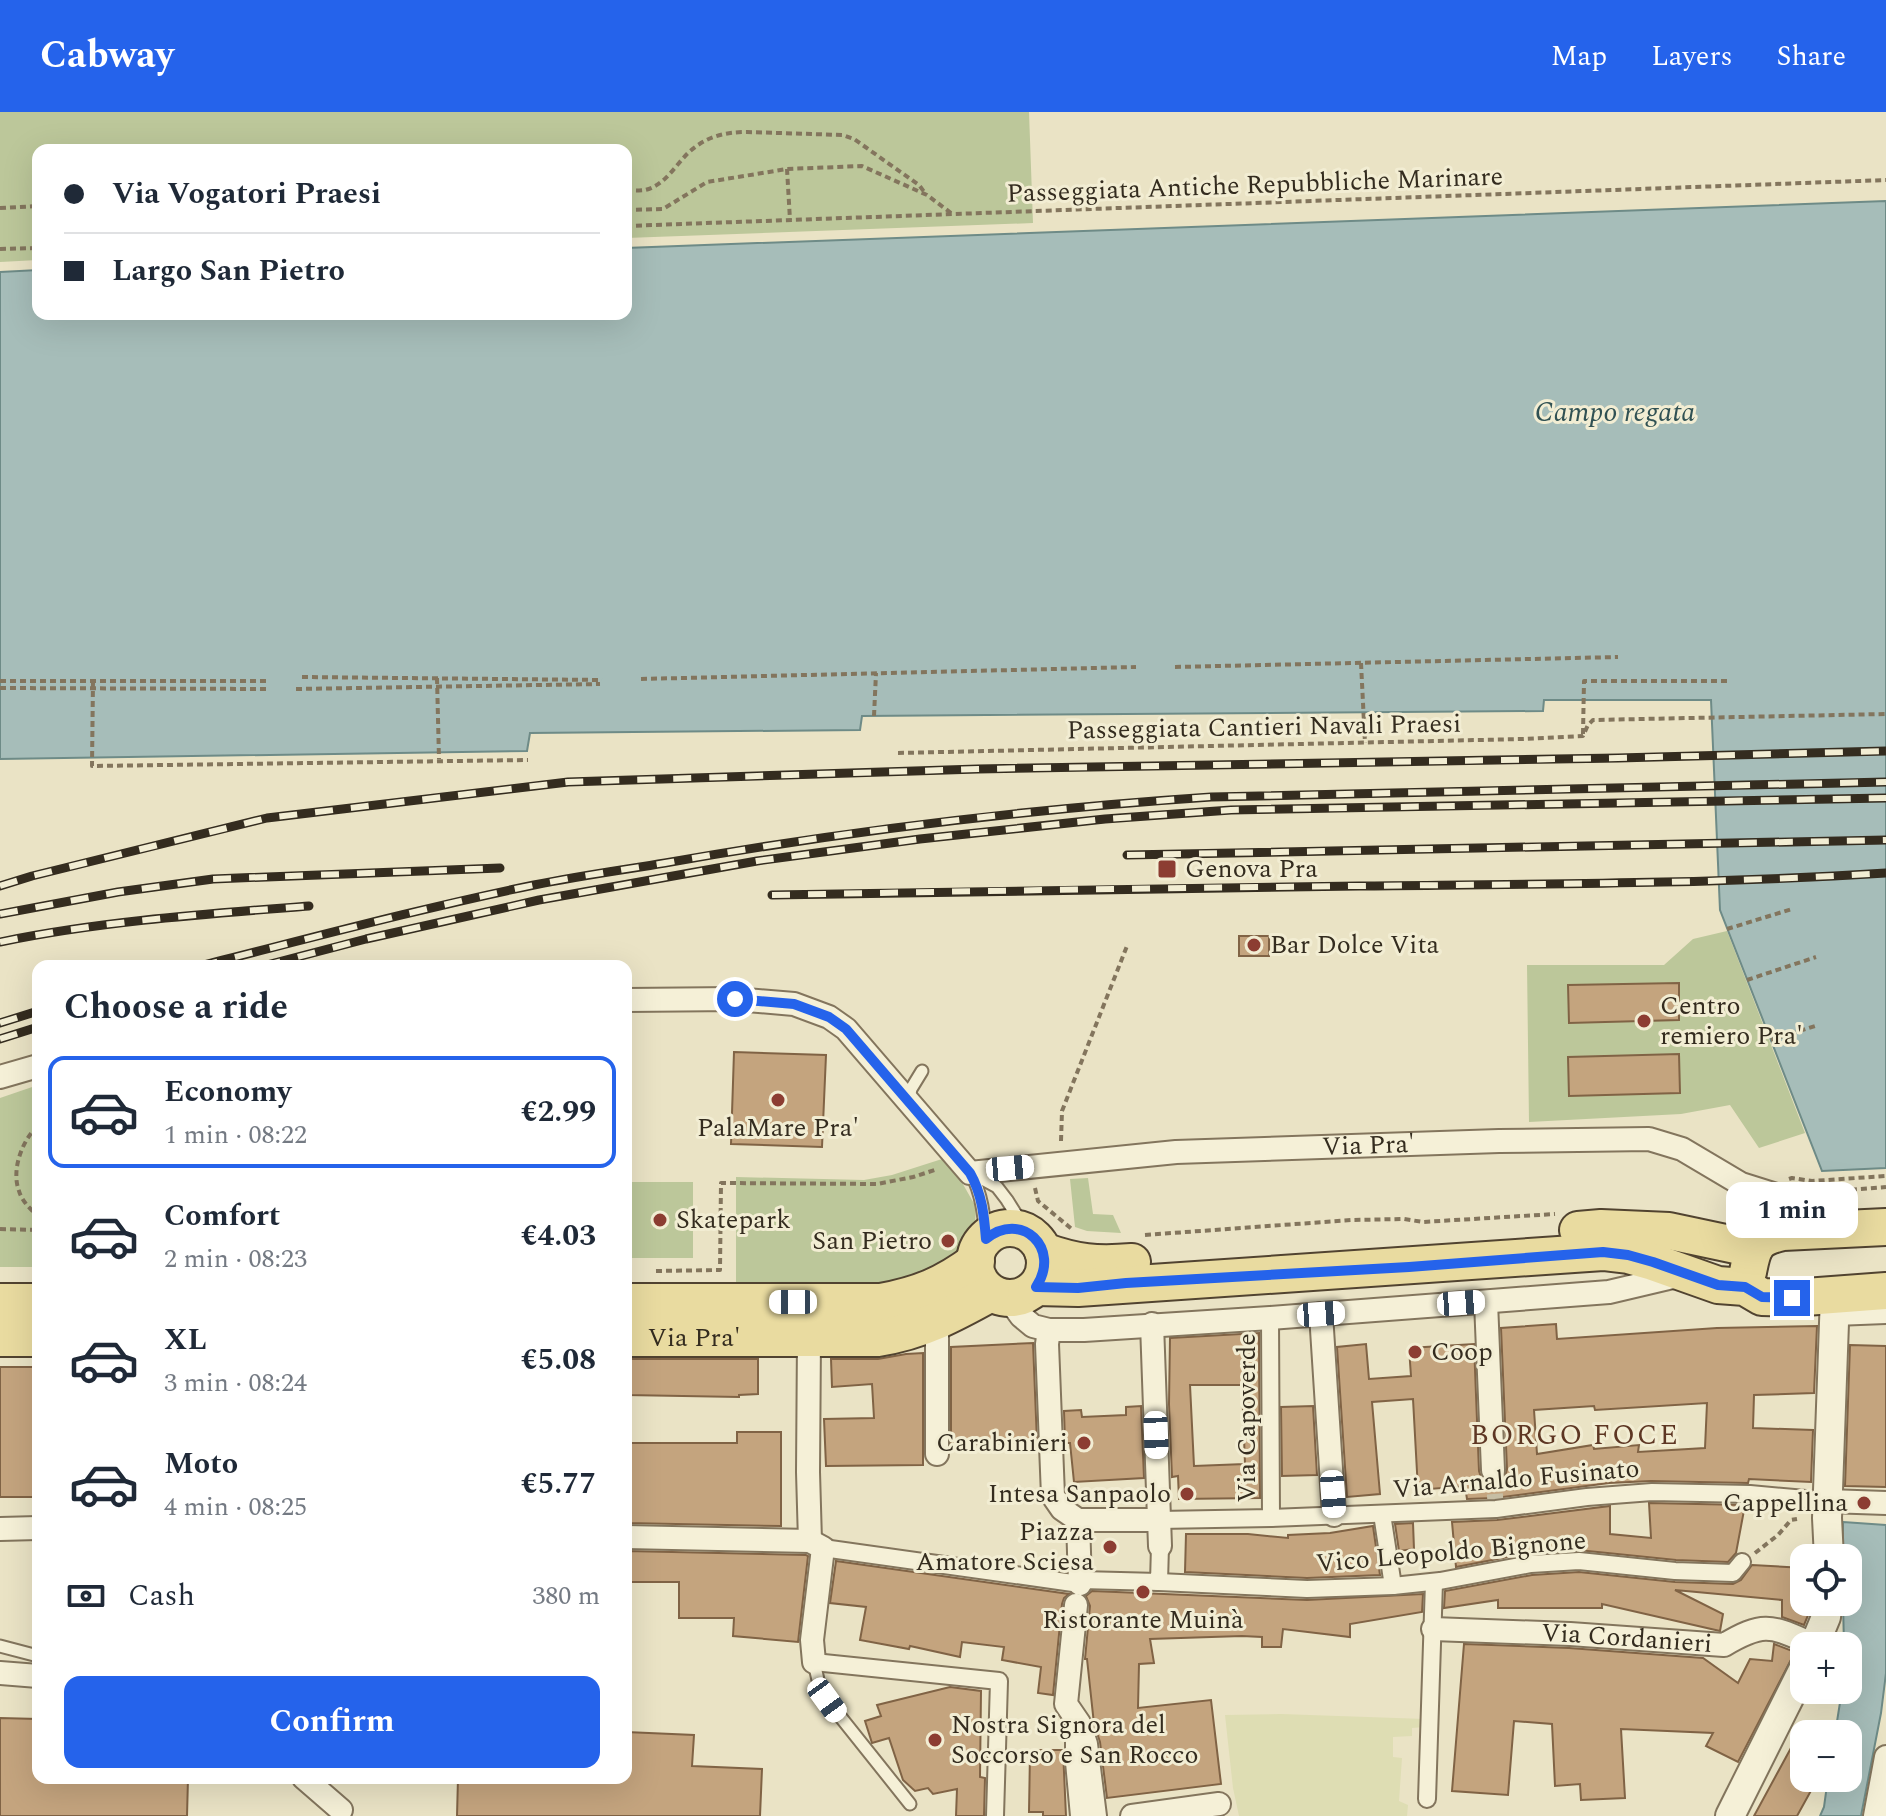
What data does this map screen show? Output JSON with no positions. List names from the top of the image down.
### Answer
{
  "streets": {
    "main road": ["Via Pra'"],
    "street": [
      "Via Capoverde",
      "Via Arnaldo Fusinato",
      "Vico Leopoldo Bignone",
      "Via Cordanieri"
    ],
    "path": ["Passeggiata Antiche Repubbliche Marinare", "Passeggiata Cantieri Navali Praesi"]
  },
  "crossings": [
    ["Via Capoverde", "Via Arnaldo Fusinato"]
  ],
  "districts": ["BORGO FOCE"],
  "water": ["Campo regata"],
  "places": {
    "transit": ["Genova Pra"],
    "other": [
      "Bar Dolce Vita",
      "Centro remiero Pra'",
      "PalaMare Pra'",
      "Skatepark",
      "San Pietro",
      "Coop",
      "Carabinieri",
      "Intesa Sanpaolo",
      "Cappellina",
      "Piazza Amatore Sciesa",
      "Ristorante Muinà",
      "Nostra Signora del Soccorso e San Rocco"
    ]
  },
  "page": {
    "header": "Cabway",
    "nav": ["Map", "Layers", "Share"],
    "banner": ["Via Vogatori Praesi", "Largo San Pietro"],
    "heading": "Choose a ride",
    "list": [
      {
        "name": "Economy",
        "note": "1 min · 08:22",
        "value": "€2.99"
      },
      {
        "name": "Comfort",
        "note": "2 min · 08:23",
        "value": "€4.03"
      },
      {
        "name": "XL",
        "note": "3 min · 08:24",
        "value": "€5.08"
      },
      {
        "name": "Moto",
        "note": "4 min · 08:25",
        "value": "€5.77"
      }
    ],
    "bubble": "1 min",
    "map_buttons": ["+", "−"],
    "pay": ["Cash", "380 m"],
    "buttons": "Confirm"
  }
}
